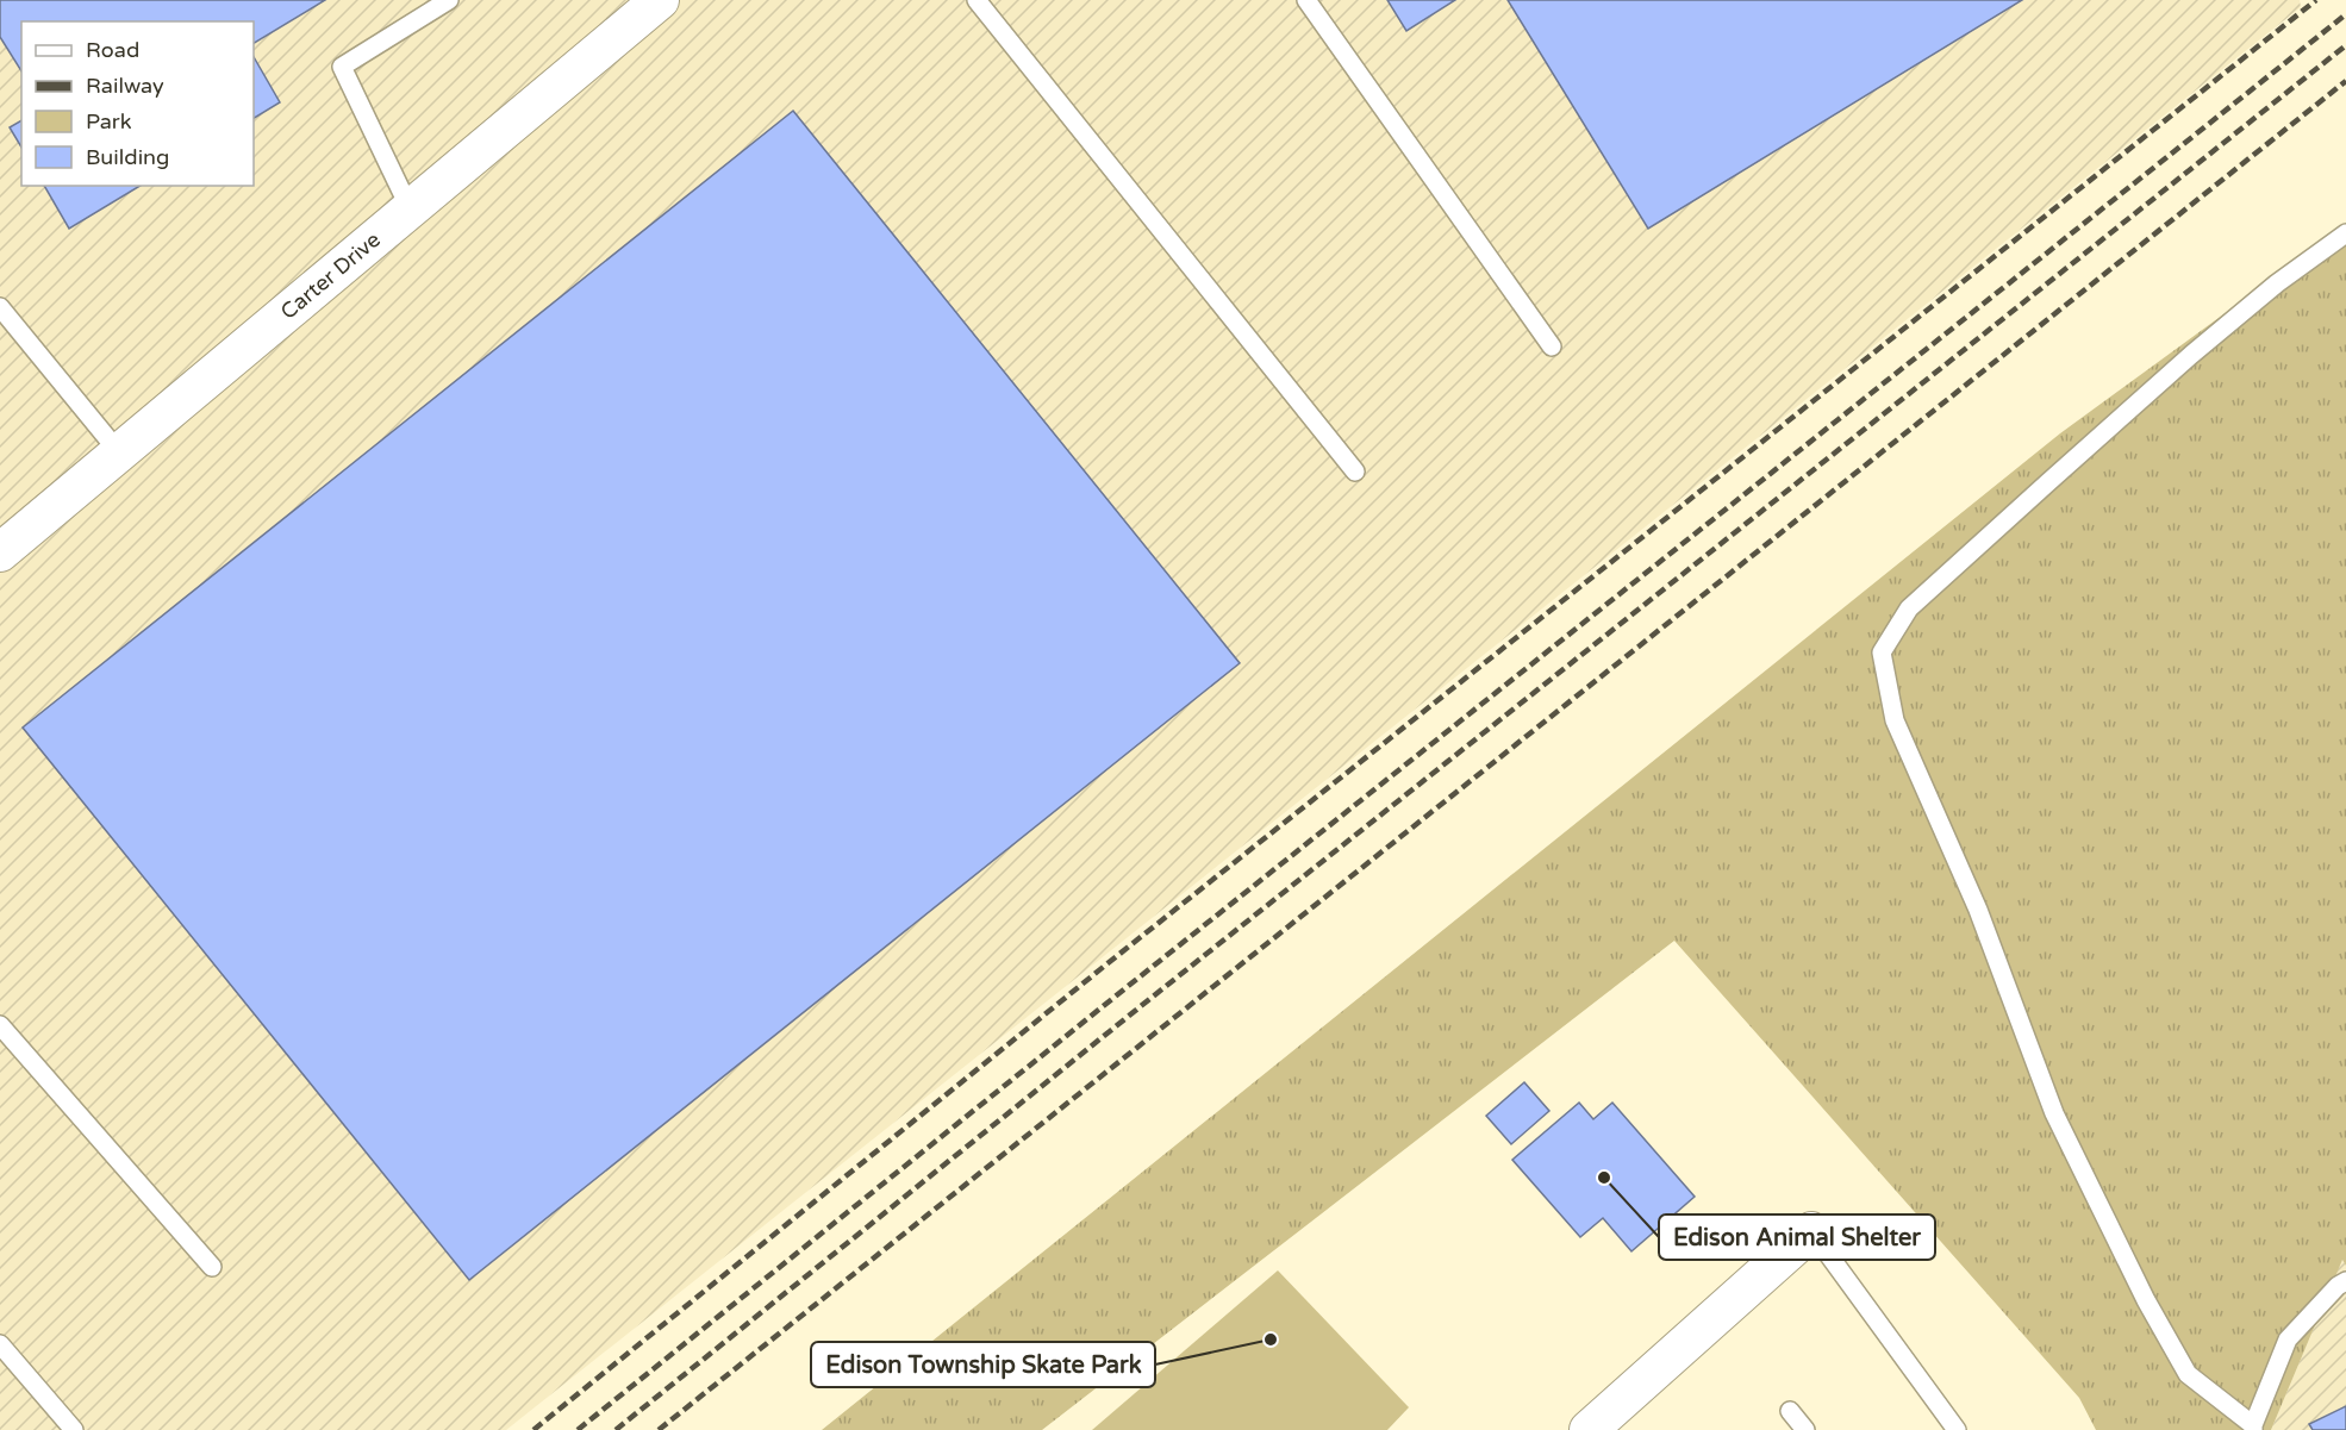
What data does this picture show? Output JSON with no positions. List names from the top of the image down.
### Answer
{
  "streets": {
    "street": ["Carter Drive"]
  },
  "places": ["Edison Animal Shelter", "Edison Township Skate Park"],
  "legend": [
    "Road",
    "Railway",
    "Park",
    "Building"
  ]
}
